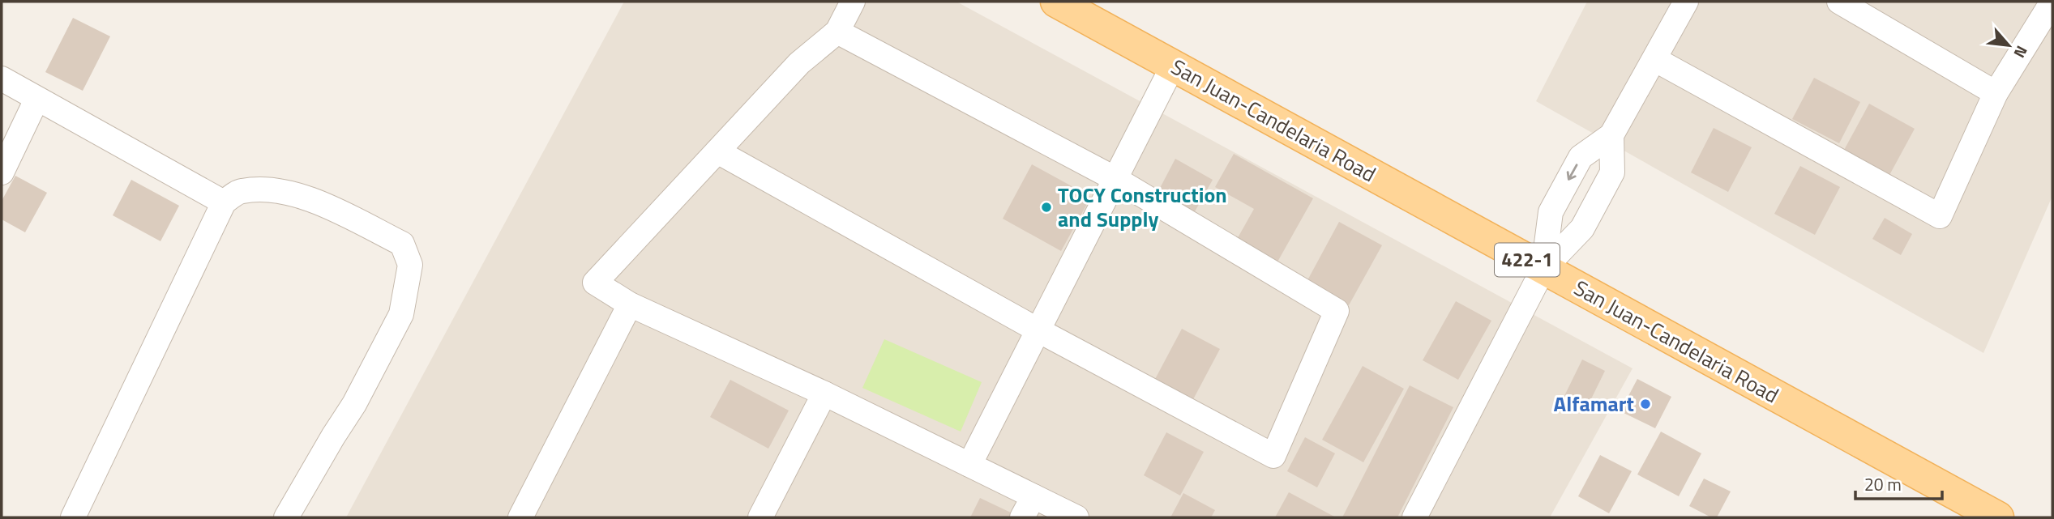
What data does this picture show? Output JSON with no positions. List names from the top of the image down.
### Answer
{
  "streets": {
    "main road": ["San Juan-Candelaria Road", "422-1"]
  },
  "places": ["TOCY Construction and Supply", "Alfamart"],
  "scale_bar": "20 m",
  "north": "bottom right"
}
